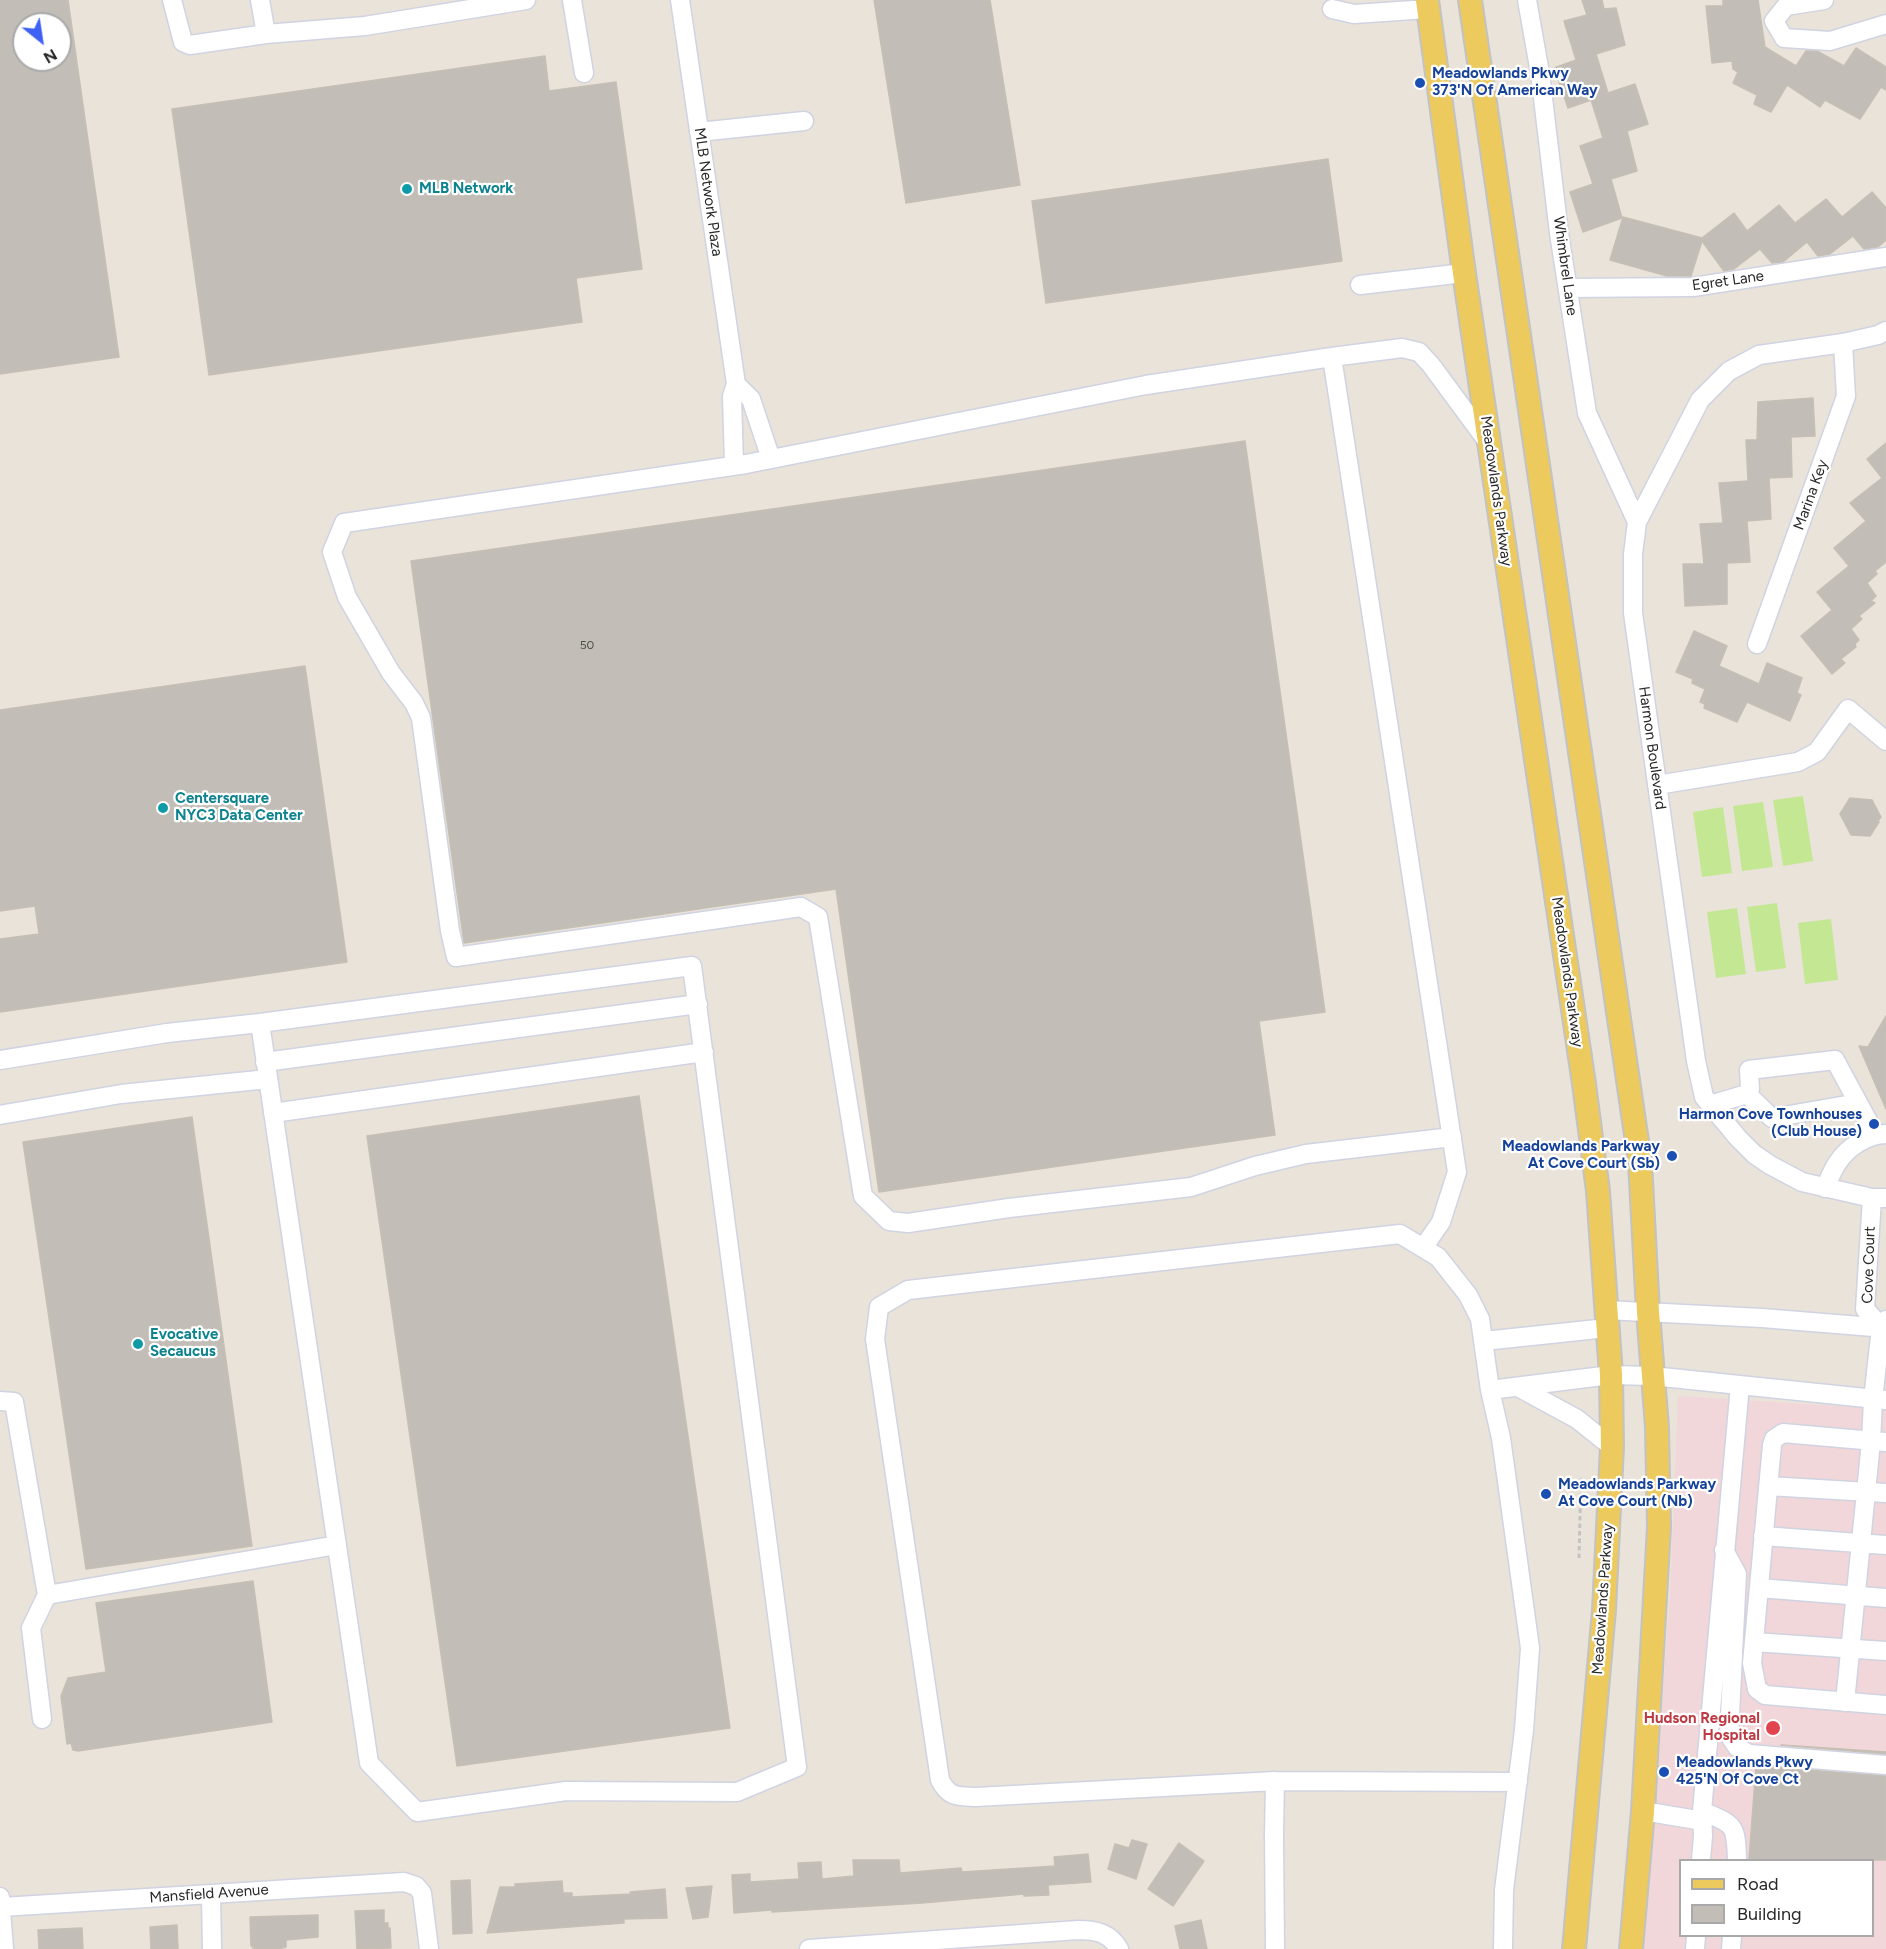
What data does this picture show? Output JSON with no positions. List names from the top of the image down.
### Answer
{
  "streets": {
    "main road": ["Meadowlands Parkway"],
    "street": [
      "MLB Network Plaza",
      "Whimbrel Lane",
      "Egret Lane",
      "Marina Key",
      "Harmon Boulevard",
      "Cove Court",
      "Mansfield Avenue"
    ]
  },
  "crossings": [
    ["Whimbrel Lane", "Egret Lane"],
    ["Whimbrel Lane", "Harmon Boulevard"],
    ["Marina Key", "Harmon Boulevard"],
    ["Harmon Boulevard", "Cove Court"]
  ],
  "places": [
    "Meadowlands Pkwy 373'N Of American Way",
    "MLB Network",
    "Centersquare NYC3 Data Center",
    "Harmon Cove Townhouses (Club House)",
    "Meadowlands Parkway At Cove Court (Sb)",
    "Evocative Secaucus",
    "Meadowlands Parkway At Cove Court (Nb)",
    "Hudson Regional Hospital",
    "Meadowlands Pkwy 425'N Of Cove Ct"
  ],
  "house_numbers": ["50"],
  "legend": ["Road", "Building"],
  "north": "bottom right"
}
